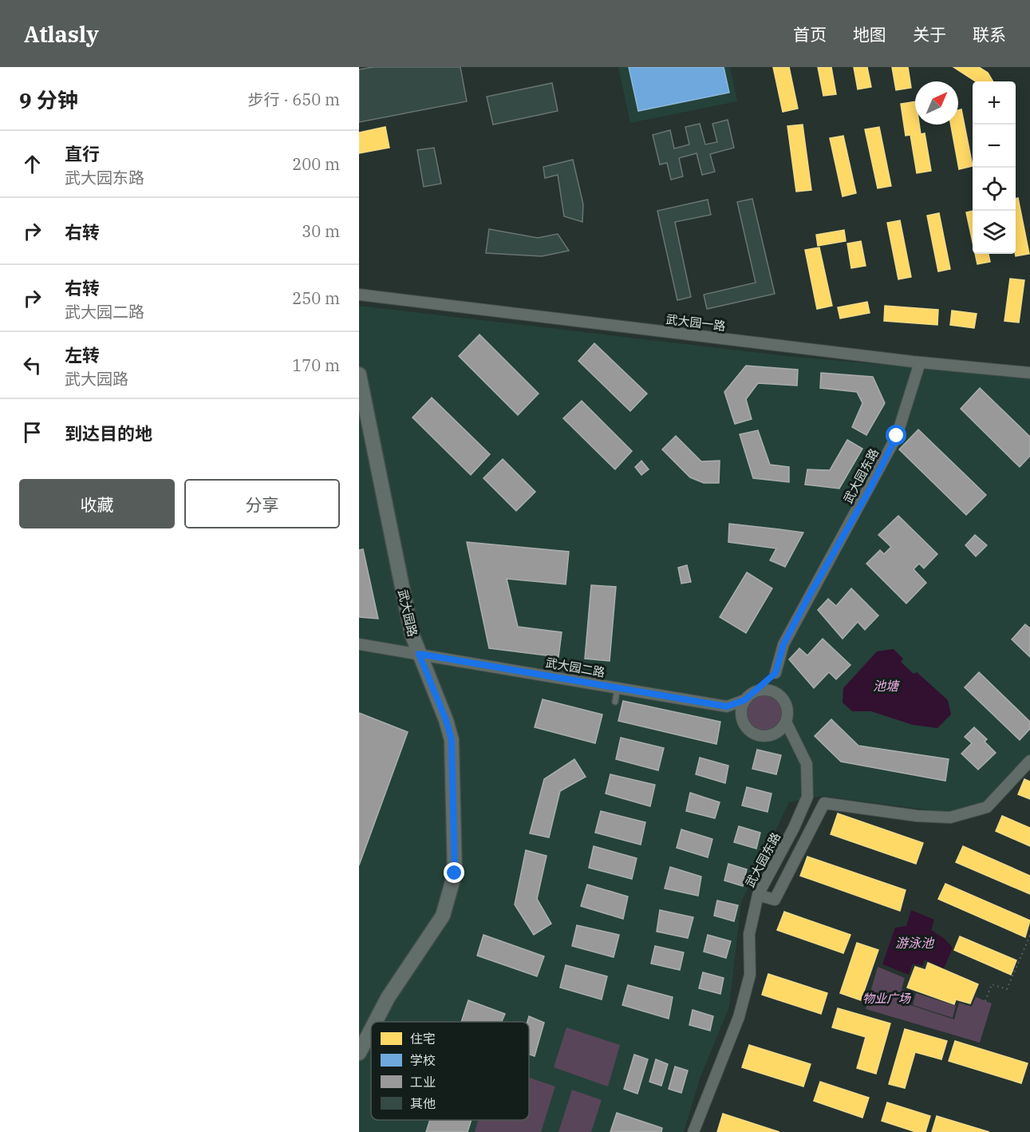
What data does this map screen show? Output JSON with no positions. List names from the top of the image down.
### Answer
{
  "streets": {
    "street": [
      "武大园一路",
      "武大园东路",
      "武大园路",
      "武大园二路"
    ]
  },
  "crossings": [
    ["武大园一路", "武大园东路"],
    ["武大园路", "武大园二路"]
  ],
  "water": ["池塘", "游泳池"],
  "parks": ["物业广场"],
  "legend": [
    "住宅",
    "学校",
    "工业",
    "其他"
  ],
  "north": "top right",
  "page": {
    "header": "Atlasly",
    "nav": [
      "首页",
      "地图",
      "关于",
      "联系"
    ],
    "heading": ["9 分钟", "步行 · 650 m"],
    "map_buttons": ["+", "−"],
    "list": [
      ["直行", "武大园东路", "200 m"],
      ["右转", "30 m"],
      ["右转", "武大园二路", "250 m"],
      ["左转", "武大园路", "170 m"],
      "到达目的地"
    ],
    "buttons": ["收藏", "分享"]
  }
}
